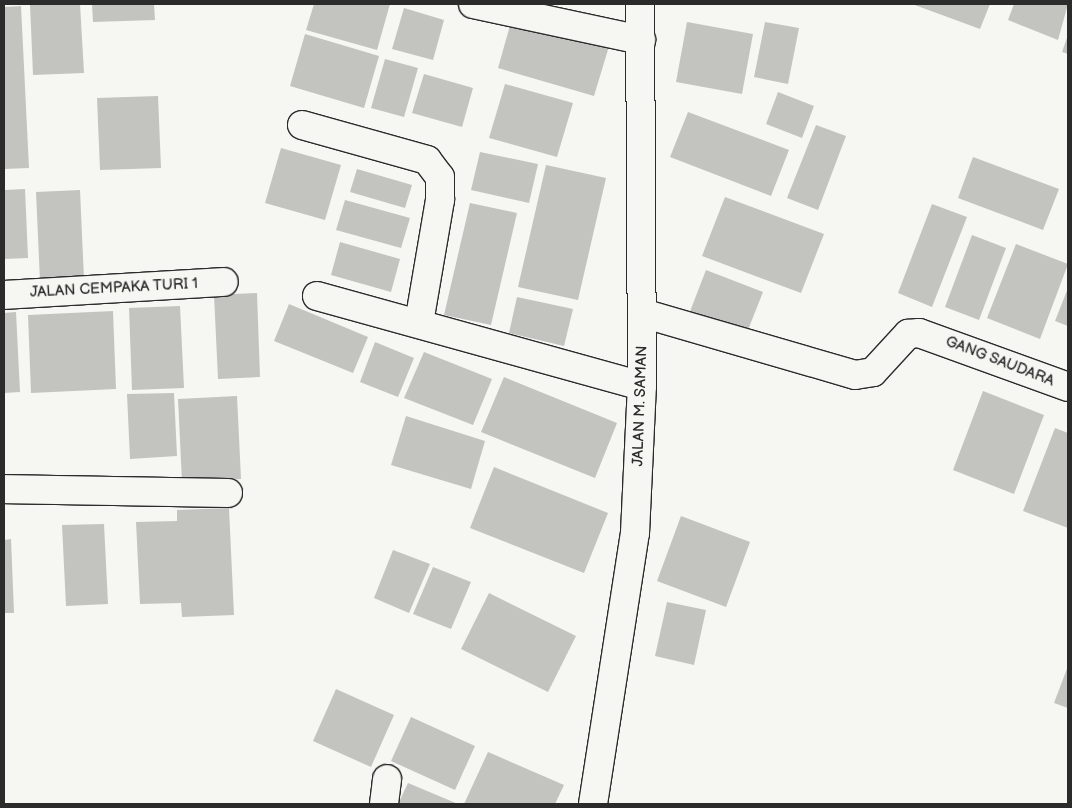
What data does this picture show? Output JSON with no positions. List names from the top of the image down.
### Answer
{
  "streets": {
    "street": ["JALAN CEMPAKA TURI 1", "GANG SAUDARA", "JALAN M. SAMAN"]
  },
  "crossings": [
    ["GANG SAUDARA", "JALAN M. SAMAN"]
  ]
}
